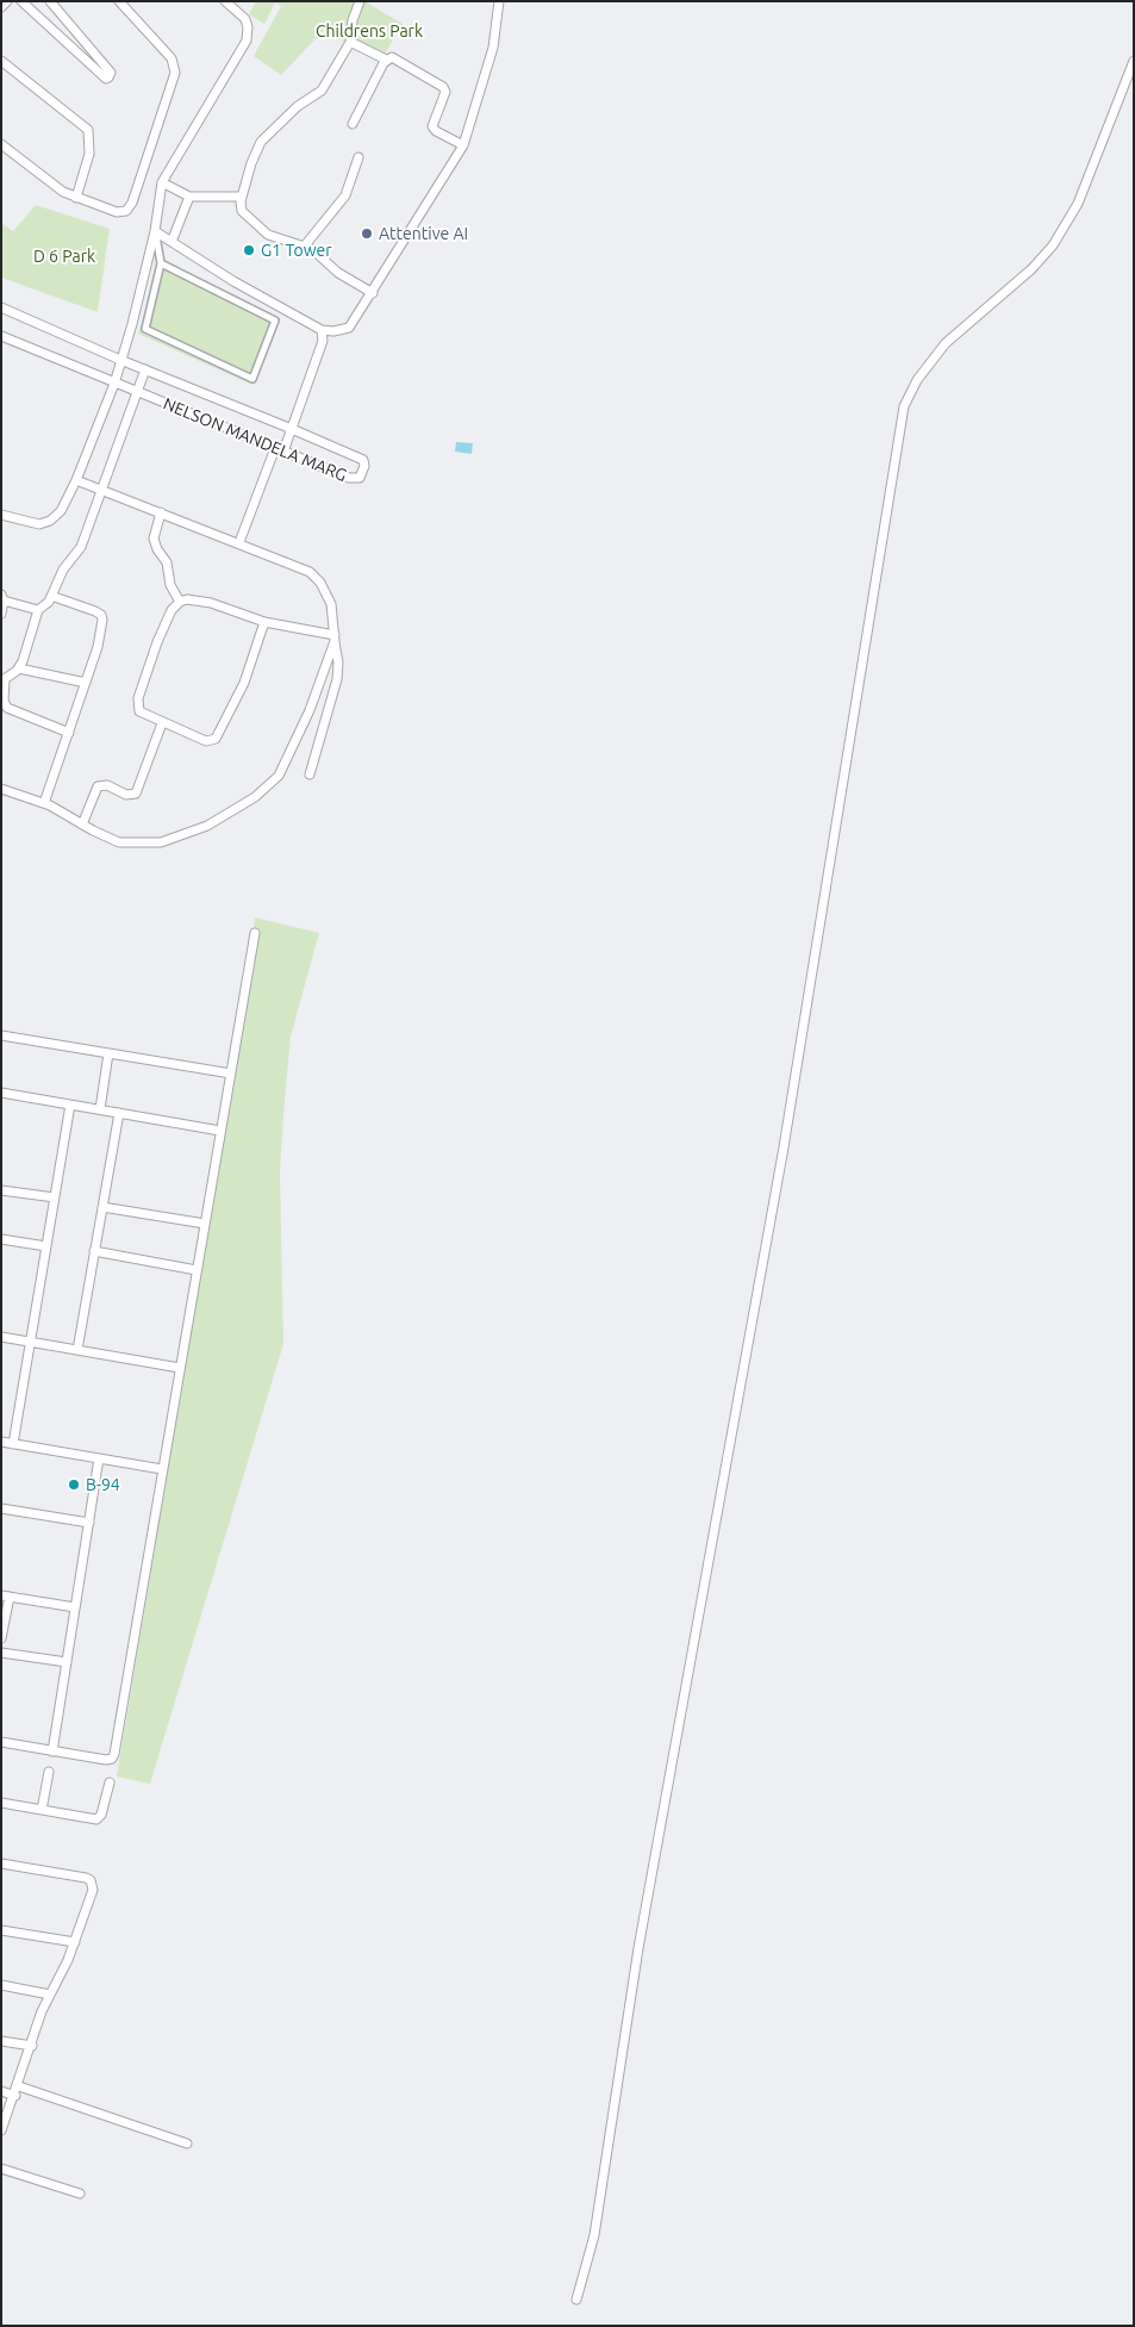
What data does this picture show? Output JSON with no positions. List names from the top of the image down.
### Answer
{
  "streets": {
    "street": ["NELSON MANDELA MARG"]
  },
  "parks": ["Childrens Park", "D 6 Park"],
  "places": ["Attentive AI", "G1 Tower", "B-94"]
}
